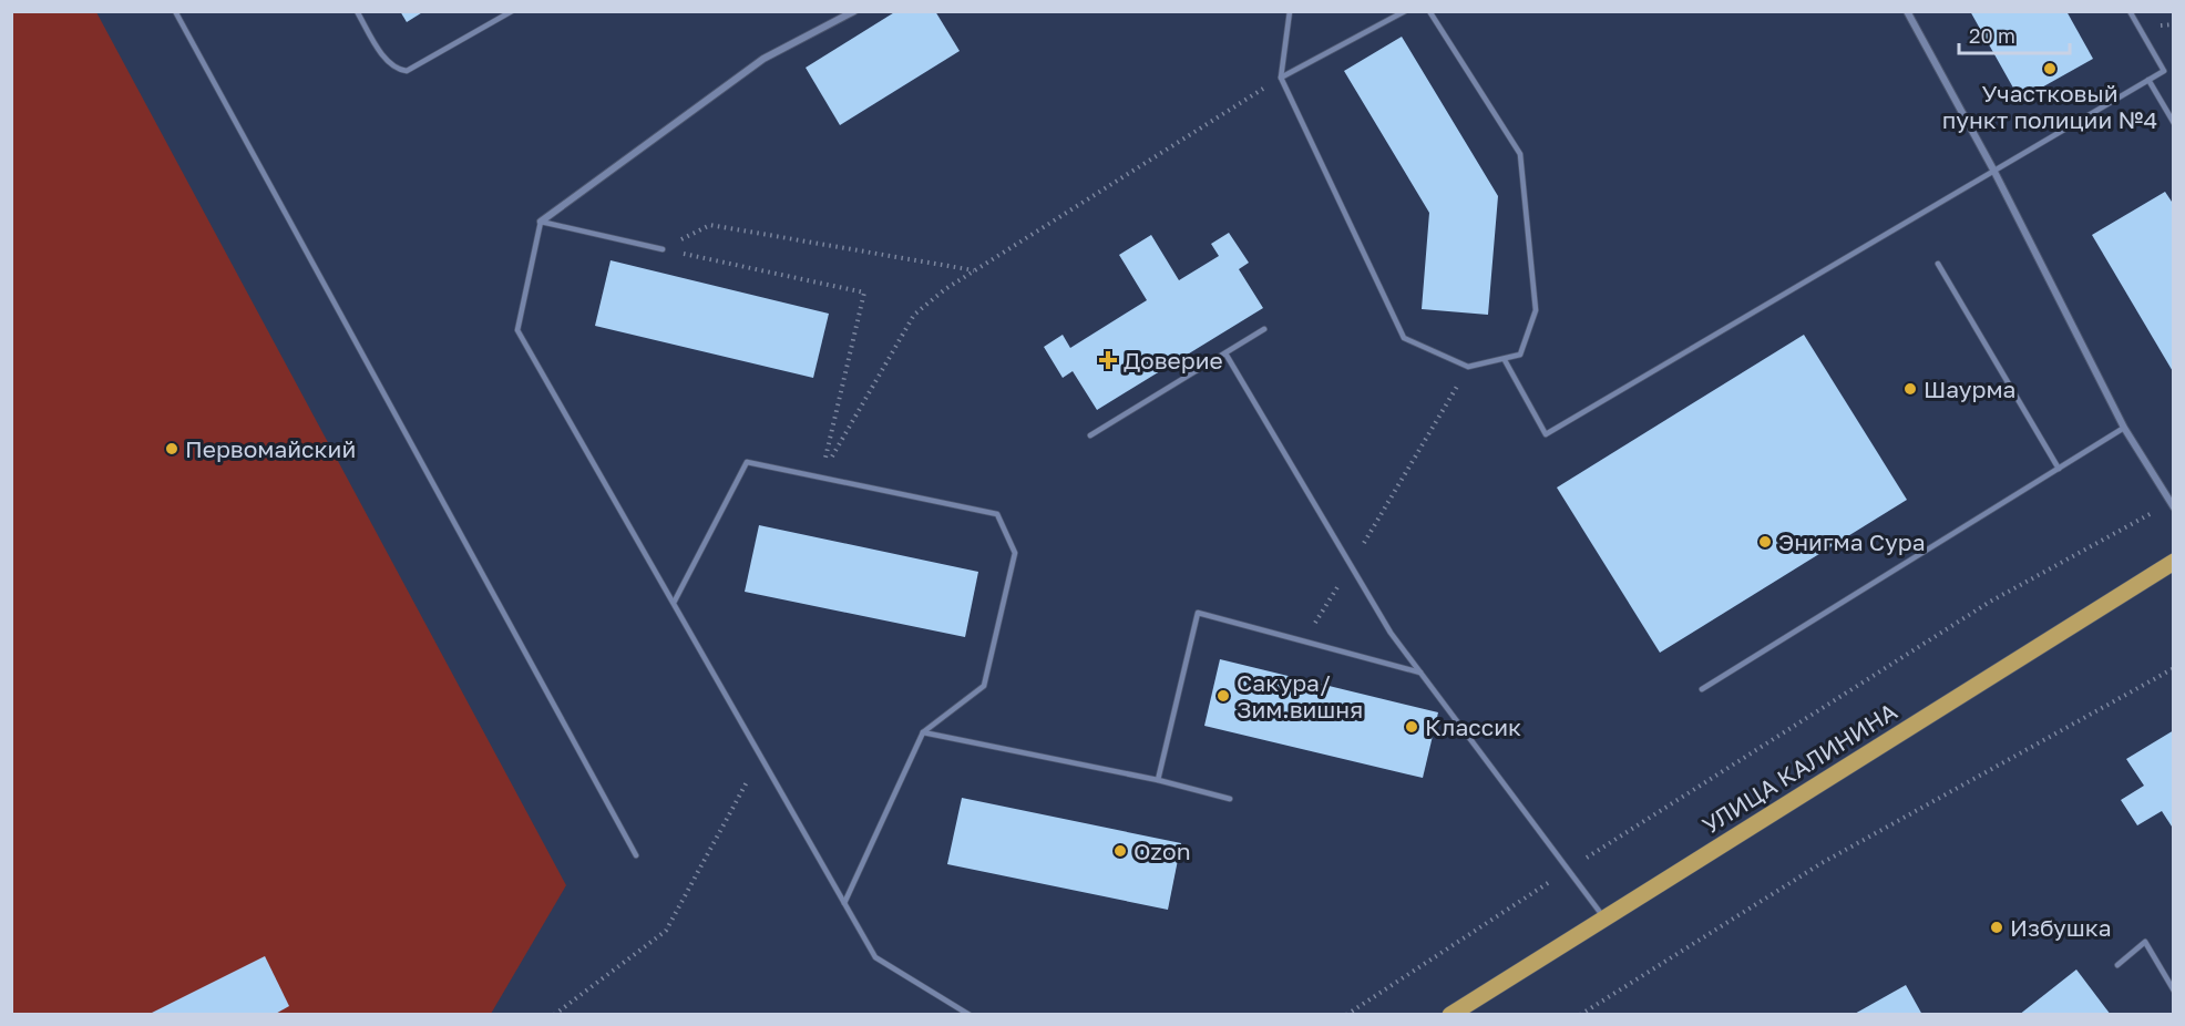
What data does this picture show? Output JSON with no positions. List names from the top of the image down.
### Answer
{
  "streets": {
    "main road": ["УЛИЦА КАЛИНИНА"]
  },
  "places": {
    "other": [
      "Участковый пункт полиции №4",
      "Шаурма",
      "Первомайский",
      "Энигма Сура",
      "Сакура/ Зим.вишня",
      "Классик",
      "Ozon",
      "Избушка"
    ],
    "health": ["Доверие"]
  },
  "scale_bar": "20 m"
}
